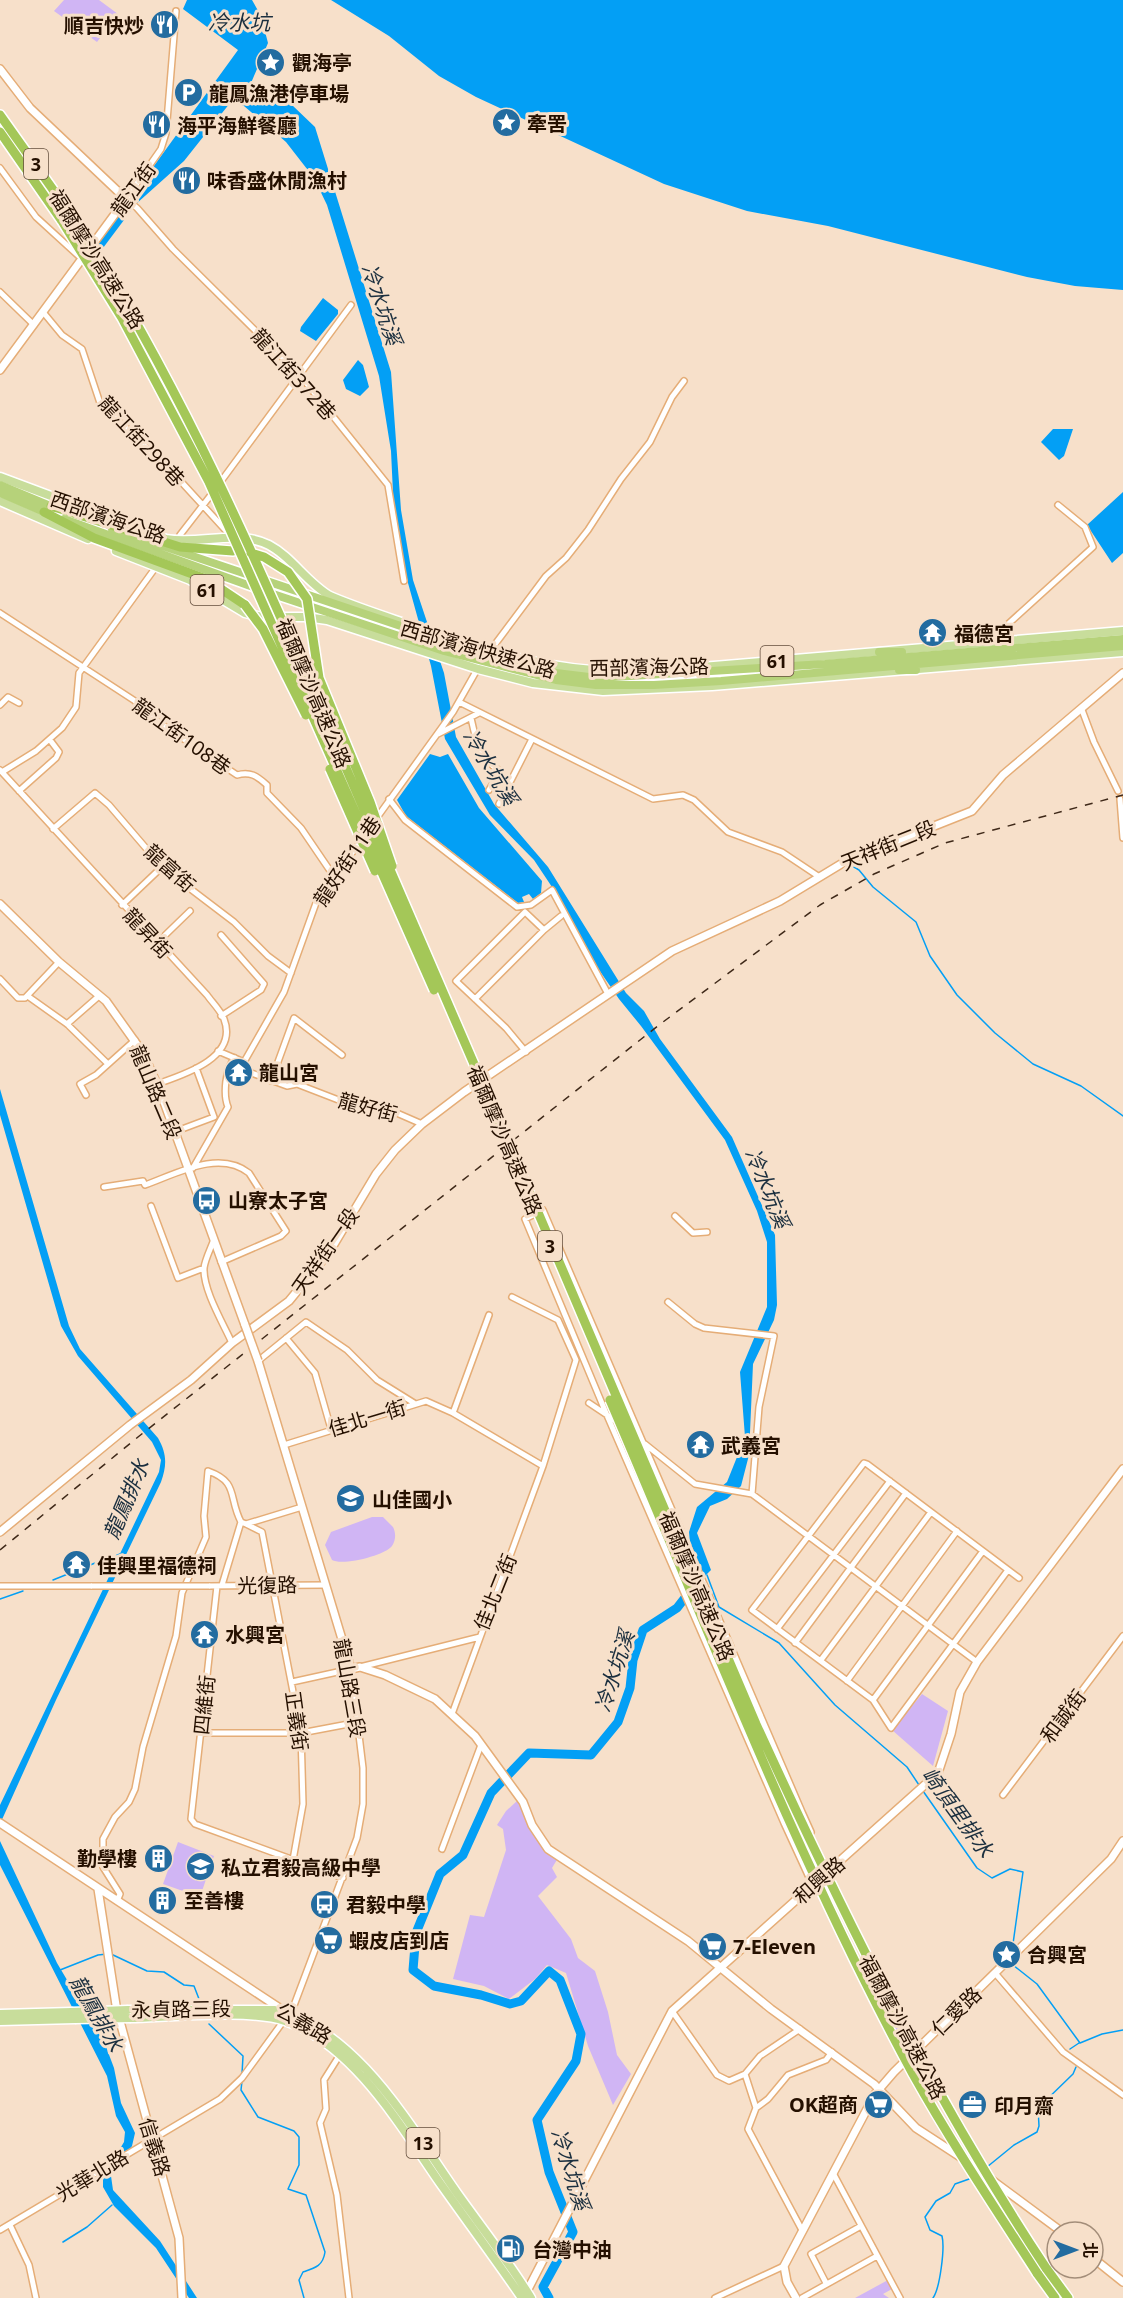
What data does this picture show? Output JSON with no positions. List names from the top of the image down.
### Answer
{
  "streets": {
    "highway": [
      "3",
      "福爾摩沙高速公路",
      "61",
      "西部濱海快速公路"
    ],
    "main road": [
      "西部濱海公路",
      "永貞路三段",
      "公義路",
      "13"
    ],
    "street": [
      "龍江街",
      "龍江街372巷",
      "龍江街298巷",
      "龍江街108巷",
      "天祥街二段",
      "龍好街11巷",
      "龍富街",
      "龍昇街",
      "龍山路二段",
      "龍好街",
      "天祥街一段",
      "佳北一街",
      "光復路",
      "佳北二街",
      "龍山路三段",
      "四維街",
      "和誠街",
      "正義街",
      "和興路",
      "仁愛路",
      "信義路",
      "光華北路"
    ]
  },
  "crossings": [
    ["龍江街", "龍江街372巷"],
    ["龍江街", "龍江街298巷"],
    ["龍江街298巷", "西部濱海公路"],
    ["西部濱海公路", "西部濱海快速公路"],
    ["西部濱海公路", "龍好街11巷"],
    ["西部濱海快速公路", "龍好街11巷"],
    ["龍江街108巷", "龍好街11巷"],
    ["龍好街11巷", "龍富街"],
    ["龍好街11巷", "龍好街"],
    ["龍富街", "龍昇街"],
    ["龍山路二段", "龍山路三段"],
    ["龍好街", "天祥街一段"],
    ["佳北一街", "佳北二街"],
    ["佳北一街", "龍山路三段"],
    ["光復路", "龍山路三段"],
    ["光復路", "四維街"],
    ["光復路", "正義街"],
    ["龍山路三段", "永貞路三段"],
    ["龍山路三段", "公義路"],
    ["龍山路三段", "光華北路"],
    ["四維街", "正義街"],
    ["和興路", "公義路"],
    ["永貞路三段", "公義路"],
    ["永貞路三段", "光華北路"],
    ["公義路", "光華北路"],
    ["信義路", "光華北路"]
  ],
  "water": [
    "冷水坑",
    "冷水坑溪",
    "龍鳳排水",
    "崎頂里排水"
  ],
  "places": {
    "restaurant": ["順吉快炒", "海平海鮮餐廳", "味香盛休閒漁村"],
    "place": ["觀海亭", "牽罟", "合興宮"],
    "parking": ["龍鳳漁港停車場"],
    "temple": [
      "福德宮",
      "龍山宮",
      "武義宮",
      "佳興里福德祠",
      "水興宮"
    ],
    "bus stop": ["山寮太子宮", "君毅中學"],
    "school or university": ["山佳國小", "私立君毅高級中學"],
    "building": ["勤學樓", "至善樓"],
    "supermarket": ["蝦皮店到店", "7-Eleven", "OK超商"],
    "office": ["印月齋"],
    "fuel station": ["台灣中油"]
  },
  "north": "right"
}
